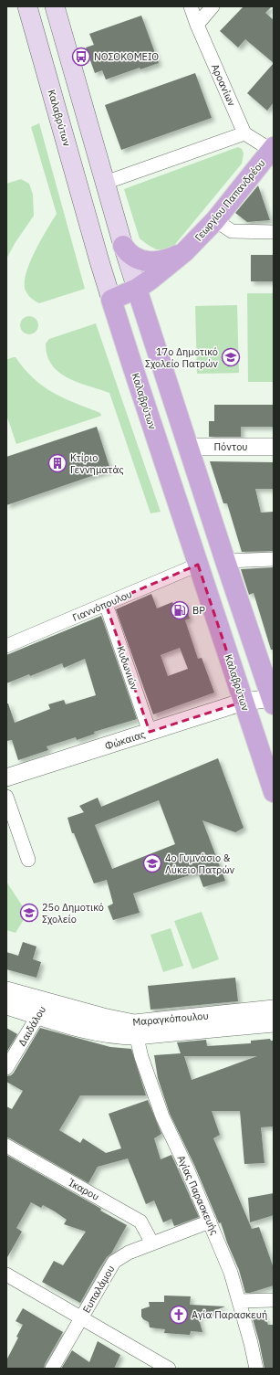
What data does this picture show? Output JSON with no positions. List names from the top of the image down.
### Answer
{
  "streets": {
    "main road": ["Καλαβρύτων", "Γεωργίου Παπανδρέου"],
    "street": [
      "Αροανίων",
      "Πόντου",
      "Γιαννόπουλου",
      "Κυδωνιών",
      "Φώκαιας",
      "Μαραγκόπουλου",
      "Δαιδάλου",
      "Ίκαρου",
      "Αγίας Παρασκευής",
      "Ευπαλάμου"
    ]
  },
  "crossings": [
    ["Καλαβρύτων", "Γεωργίου Παπανδρέου"],
    ["Καλαβρύτων", "Γιαννόπουλου"],
    ["Καλαβρύτων", "Φώκαιας"],
    ["Γιαννόπουλου", "Κυδωνιών"],
    ["Κυδωνιών", "Φώκαιας"],
    ["Μαραγκόπουλου", "Δαιδάλου"],
    ["Μαραγκόπουλου", "Αγίας Παρασκευής"],
    ["Ίκαρου", "Ευπαλάμου"],
    ["Αγίας Παρασκευής", "Ευπαλάμου"]
  ],
  "places": {
    "bus stop": ["ΝΟΣΟΚΟΜΕΙΟ"],
    "school or university": ["17ο Δημοτικό Σχολείο Πατρών", "4ο Γυμνάσιο & Λύκειο Πατρών", "25ο Δημοτικό Σχολείο"],
    "building": ["Κτίριο Γεννηματάς"],
    "fuel station": ["BP"],
    "church": ["Αγία Παρασκευή"]
  }
}
